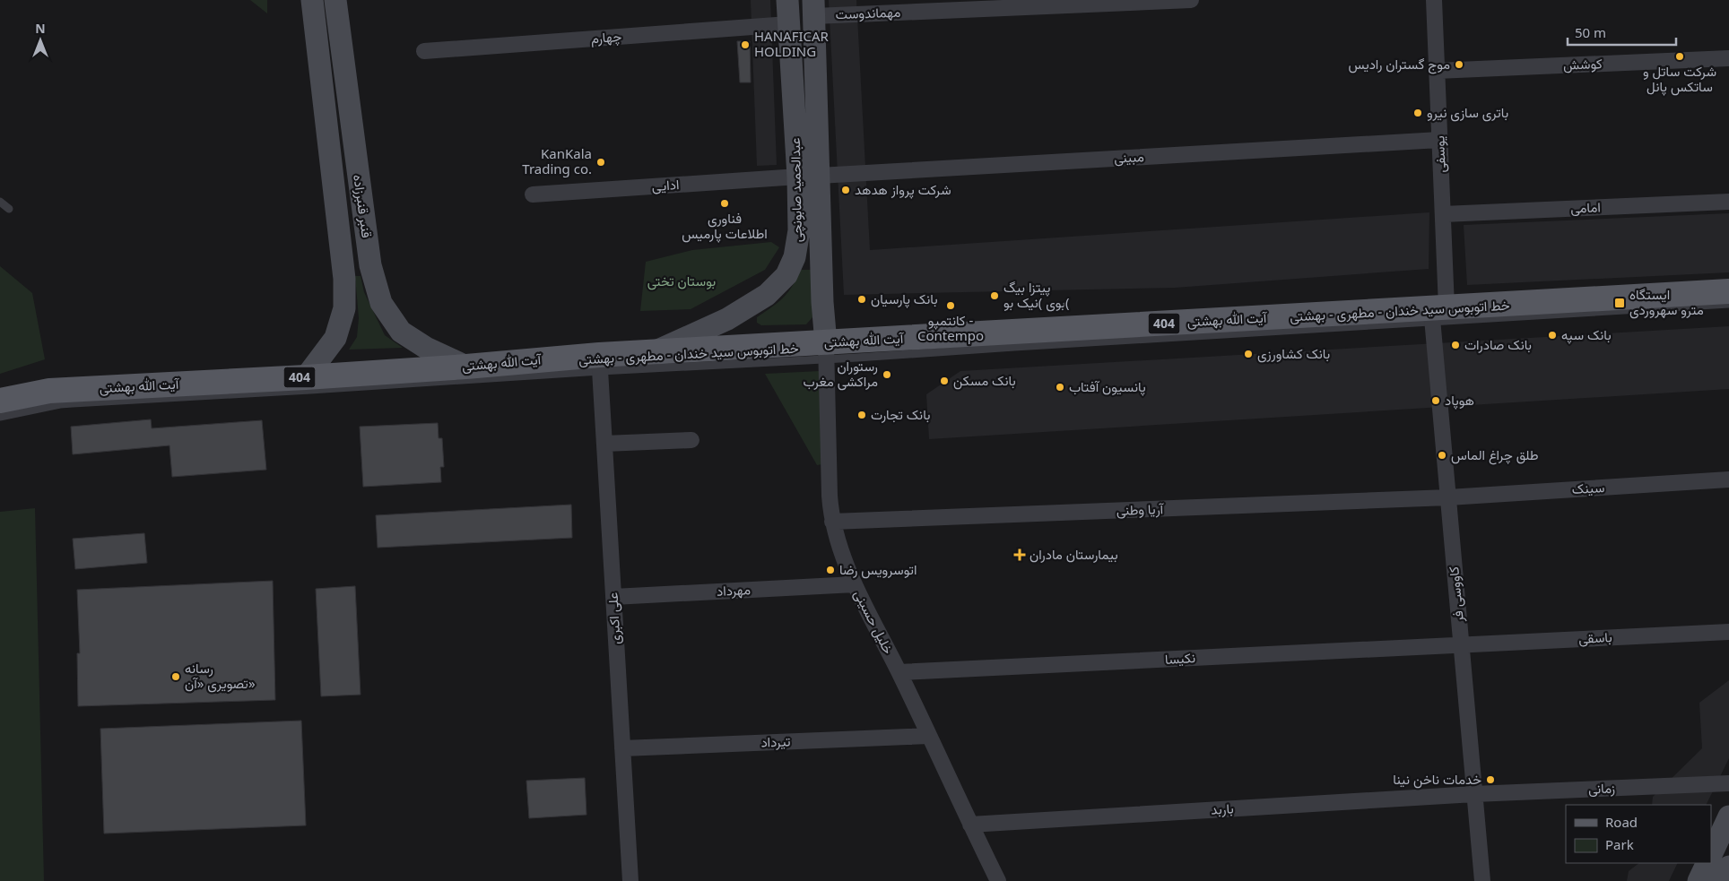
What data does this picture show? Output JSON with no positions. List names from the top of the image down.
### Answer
{
  "streets": {
    "main road": [
      "عبدالحمید صابونچی",
      "قنبر قنبرزاده",
      "آیت الله بهشتی",
      "404"
    ],
    "street": [
      "مهماندوست",
      "چهارم",
      "کوشش",
      "یوسفی",
      "مبینی",
      "ادایی",
      "امامی",
      "سینک",
      "آریا وطنی",
      "مهرداد",
      "کاووسی فر",
      "علی‌ اکبری",
      "خلیل حسینی",
      "باسقی",
      "نکیسا",
      "تیرداد",
      "زمانی",
      "باربد"
    ],
    "lane": ["خط اتوبوس سید خندان - مطهری - بهشتی"]
  },
  "crossings": [
    ["مهماندوست", "عبدالحمید صابونچی"],
    ["چهارم", "عبدالحمید صابونچی"],
    ["کوشش", "یوسفی"],
    ["یوسفی", "مبینی"],
    ["یوسفی", "امامی"],
    ["یوسفی", "خط اتوبوس سید خندان - مطهری - بهشتی"],
    ["یوسفی", "آیت الله بهشتی"],
    ["یوسفی", "کاووسی فر"],
    ["مبینی", "ادایی"],
    ["مبینی", "عبدالحمید صابونچی"],
    ["ادایی", "عبدالحمید صابونچی"],
    ["عبدالحمید صابونچی", "خط اتوبوس سید خندان - مطهری - بهشتی"],
    ["عبدالحمید صابونچی", "آیت الله بهشتی"],
    ["عبدالحمید صابونچی", "خلیل حسینی"],
    ["قنبر قنبرزاده", "آیت الله بهشتی"],
    ["خط اتوبوس سید خندان - مطهری - بهشتی", "آیت الله بهشتی"],
    ["خط اتوبوس سید خندان - مطهری - بهشتی", "کاووسی فر"],
    ["خط اتوبوس سید خندان - مطهری - بهشتی", "علی‌ اکبری"],
    ["خط اتوبوس سید خندان - مطهری - بهشتی", "خلیل حسینی"],
    ["آیت الله بهشتی", "کاووسی فر"],
    ["آیت الله بهشتی", "علی‌ اکبری"],
    ["آیت الله بهشتی", "خلیل حسینی"],
    ["سینک", "آریا وطنی"],
    ["سینک", "کاووسی فر"],
    ["آریا وطنی", "کاووسی فر"],
    ["آریا وطنی", "خلیل حسینی"],
    ["مهرداد", "علی‌ اکبری"],
    ["مهرداد", "خلیل حسینی"],
    ["کاووسی فر", "باسقی"],
    ["کاووسی فر", "نکیسا"],
    ["کاووسی فر", "زمانی"],
    ["کاووسی فر", "باربد"],
    ["علی‌ اکبری", "تیرداد"],
    ["خلیل حسینی", "نکیسا"],
    ["خلیل حسینی", "تیرداد"],
    ["خلیل حسینی", "باربد"],
    ["باسقی", "نکیسا"],
    ["زمانی", "باربد"]
  ],
  "parks": ["بوستان تختی"],
  "places": {
    "other": [
      "HANAFICAR HOLDING",
      "شرکت ساتل و ساتکس پانل",
      "موج گستران رادیس",
      "باتری سازی نیرو",
      "KanKala Trading co.",
      "شرکت پرواز هدهد",
      "فناوری اطلاعات پارمیس",
      "پیتزا بیگ بوی )نیک بو(",
      "بانک پارسیان",
      "کانتمپو - Contempo",
      "بانک سپه",
      "بانک صادرات",
      "بانک کشاورزی",
      "رستوران مراکشی مغرب",
      "بانک مسکن",
      "پانسیون آفتاب",
      "هوپاد",
      "بانک تجارت",
      "طلق چراغ الماس",
      "اتوسرویس رضا",
      "رسانه تصویری «آن»",
      "خدمات ناخن نینا"
    ],
    "transit": ["ایستگاه مترو سهروردی"],
    "health": ["بیمارستان مادران"]
  },
  "legend": ["Road", "Park"],
  "scale_bar": "50 m",
  "north": "top"
}
